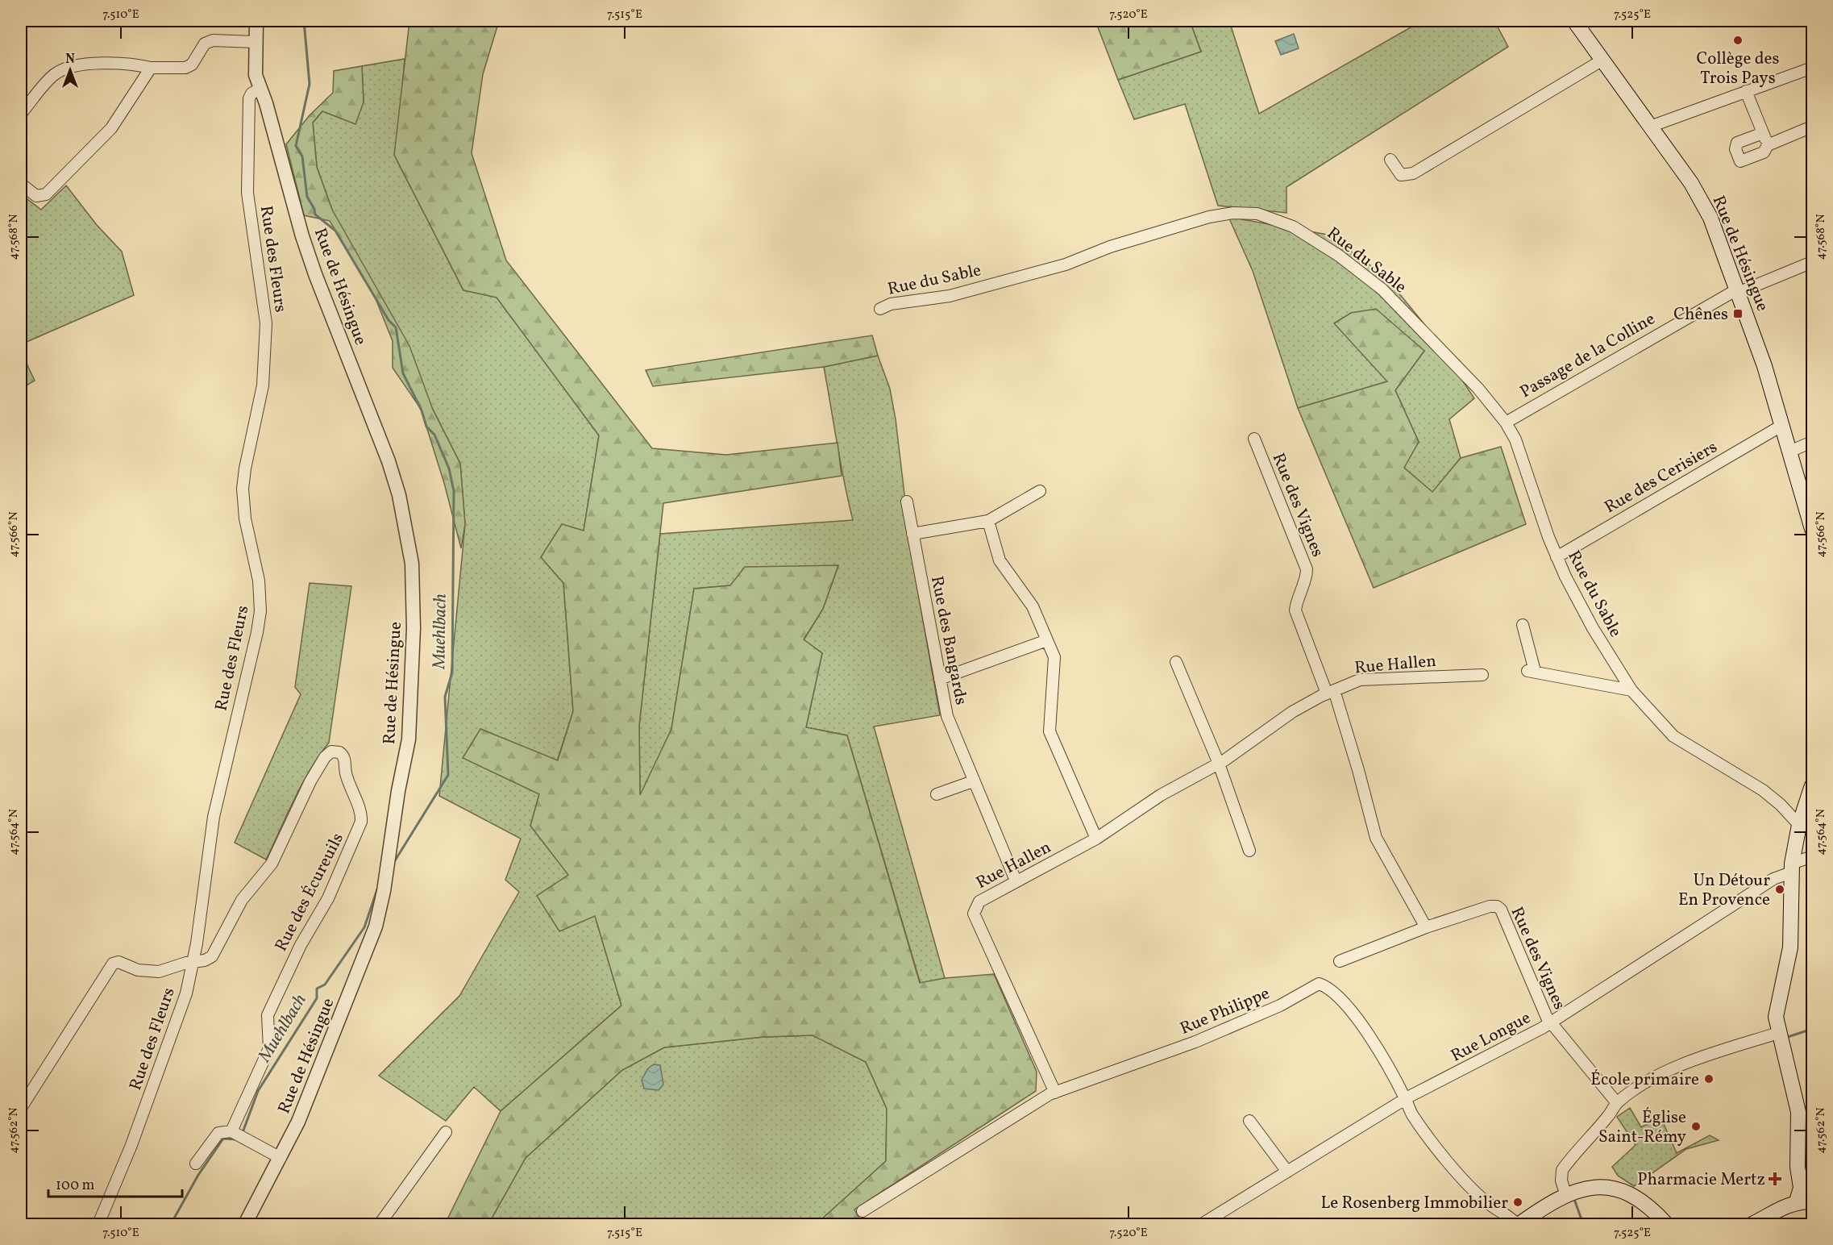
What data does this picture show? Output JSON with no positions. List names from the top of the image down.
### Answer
{
  "streets": {
    "main road": ["Rue de Hésingue"],
    "street": [
      "Rue des Fleurs",
      "Rue du Sable",
      "Passage de la Colline",
      "Rue des Cerisiers",
      "Rue des Vignes",
      "Rue des Bangards",
      "Rue Hallen",
      "Rue des Écureuils",
      "Rue Philippe",
      "Rue Longue"
    ]
  },
  "crossings": [
    ["Rue de Hésingue", "Rue des Fleurs"],
    ["Rue de Hésingue", "Passage de la Colline"],
    ["Rue de Hésingue", "Rue des Cerisiers"],
    ["Rue des Fleurs", "Rue des Écureuils"],
    ["Rue du Sable", "Passage de la Colline"],
    ["Rue du Sable", "Rue des Cerisiers"],
    ["Rue des Vignes", "Rue Hallen"],
    ["Rue des Vignes", "Rue Longue"],
    ["Rue des Bangards", "Rue Hallen"],
    ["Rue Hallen", "Rue Philippe"],
    ["Rue Philippe", "Rue Longue"]
  ],
  "water": ["Muehlbach"],
  "places": {
    "other": [
      "Collège des Trois Pays",
      "Un Détour En Provence",
      "École primaire",
      "Église Saint-Rémy",
      "Le Rosenberg Immobilier"
    ],
    "transit": ["Chênes"],
    "health": ["Pharmacie Mertz"]
  },
  "scale_bar": "100 m",
  "north": "top",
  "coordinates": [
    "7.510°E",
    "7.515°E",
    "7.520°E",
    "7.525°E",
    "47.568°N",
    "47.566°N",
    "47.564°N",
    "47.562°N"
  ]
}
